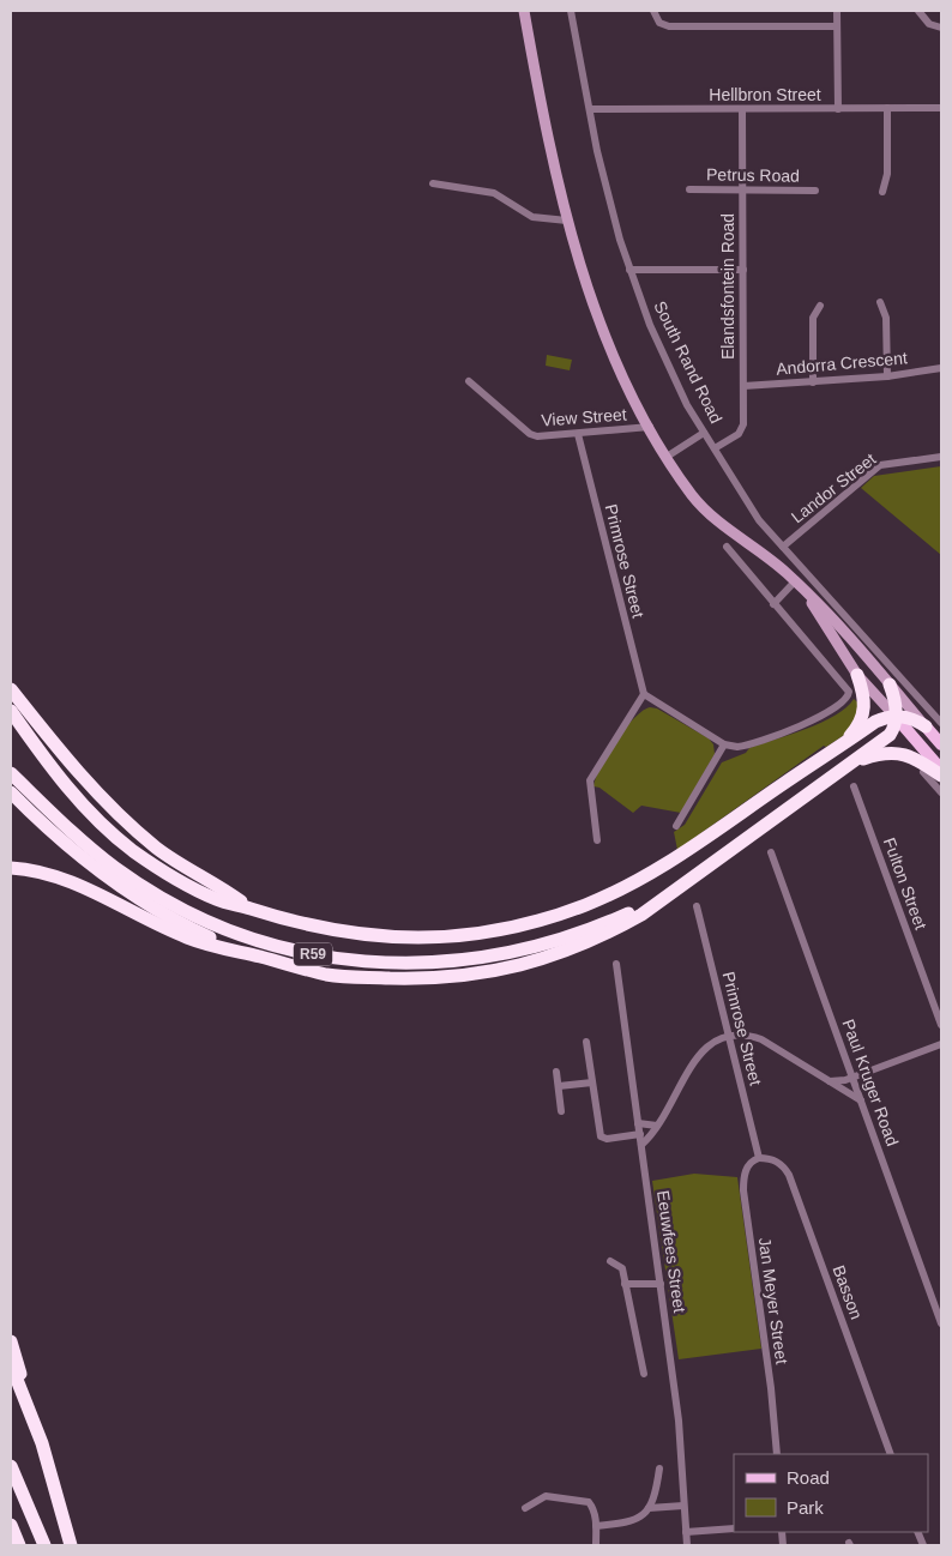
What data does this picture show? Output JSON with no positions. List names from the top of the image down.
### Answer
{
  "streets": {
    "highway": ["R59"],
    "street": [
      "Hellbron Street",
      "Petrus Road",
      "Elandsfontein Road",
      "South Rand Road",
      "Andorra Crescent",
      "View Street",
      "Landor Street",
      "Primrose Street",
      "Fulton Street",
      "Paul Kruger Road",
      "Eeuwfees Street",
      "Basson",
      "Jan Meyer Street"
    ]
  },
  "crossings": [
    ["Hellbron Street", "Elandsfontein Road"],
    ["Hellbron Street", "South Rand Road"],
    ["Petrus Road", "Elandsfontein Road"],
    ["Elandsfontein Road", "South Rand Road"],
    ["Elandsfontein Road", "Andorra Crescent"],
    ["South Rand Road", "Landor Street"],
    ["View Street", "Primrose Street"],
    ["Primrose Street", "Basson"],
    ["Primrose Street", "Jan Meyer Street"],
    ["Basson", "Jan Meyer Street"]
  ],
  "legend": ["Road", "Park"]
}
